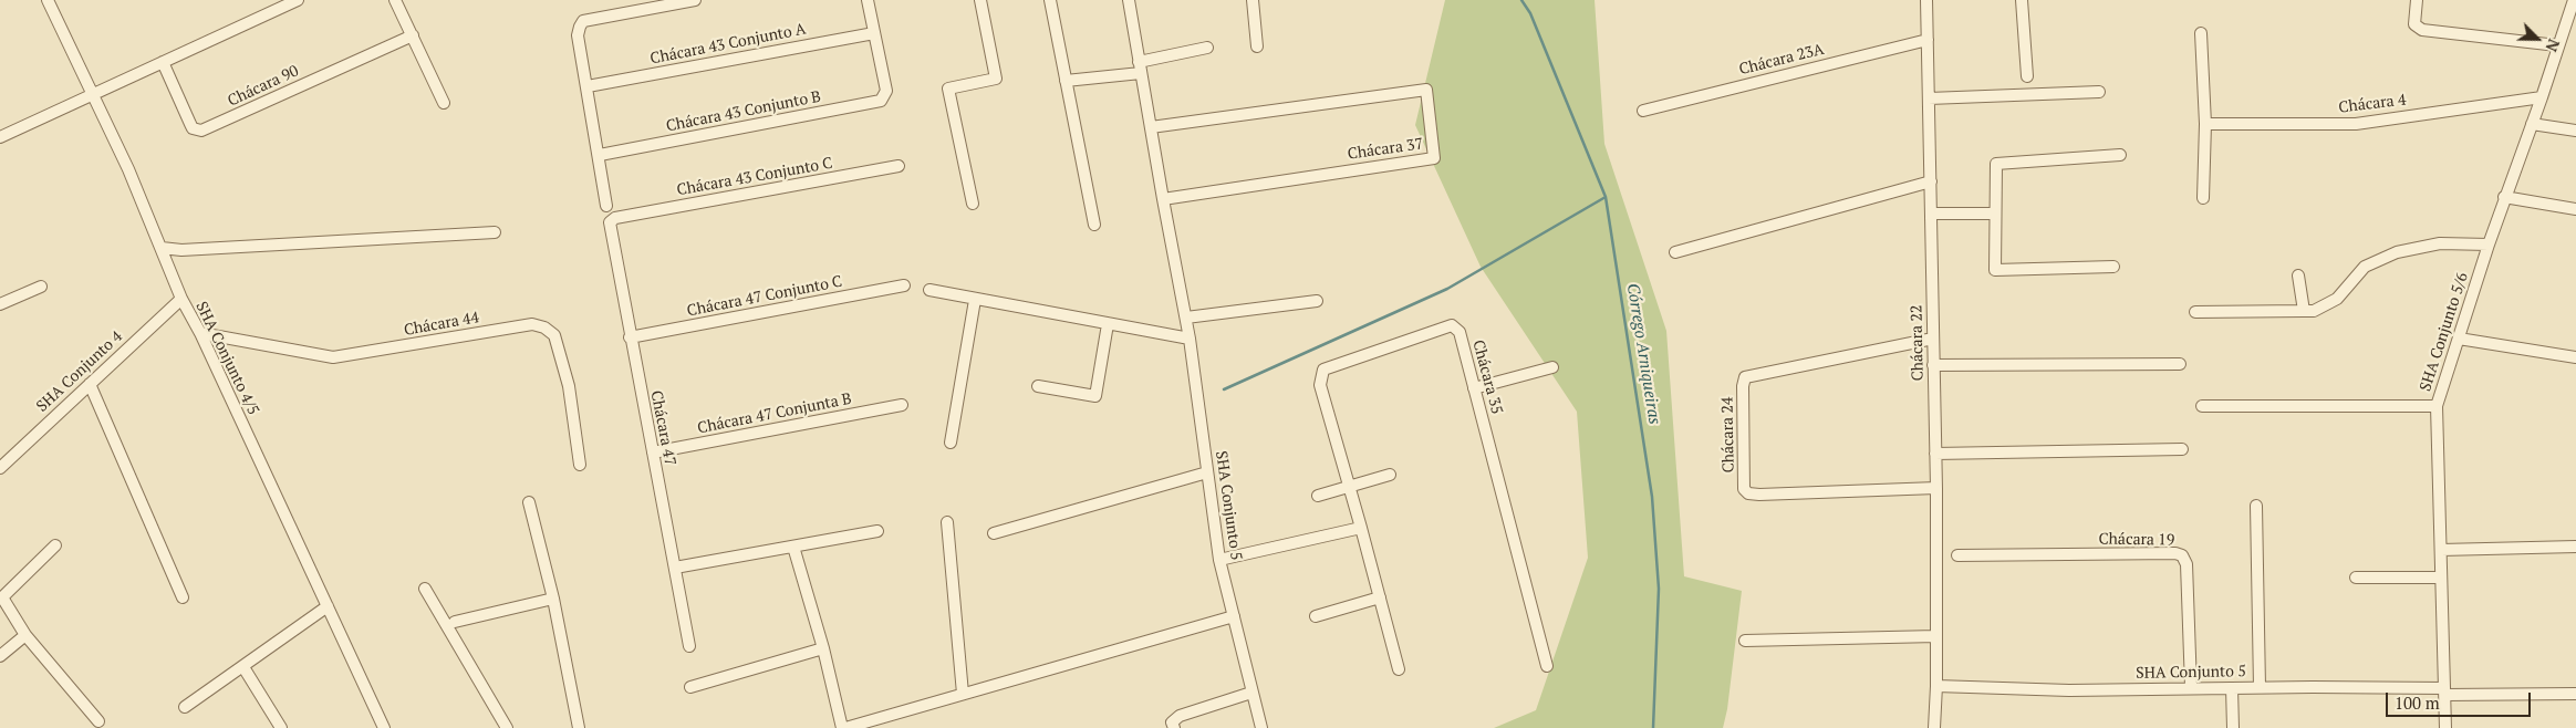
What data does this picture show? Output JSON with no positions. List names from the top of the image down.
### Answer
{
  "streets": {
    "street": [
      "Chácara 43 Conjunto A",
      "Chácara 23A",
      "Chácara 90",
      "Chácara 4",
      "Chácara 43 Conjunto B",
      "Chácara 37",
      "Chácara 43 Conjunto C",
      "Chácara 47 Conjunto C",
      "Chácara 44",
      "SHA Conjunto 5/6",
      "Chácara 22",
      "SHA Conjunto 4/5",
      "SHA Conjunto 4",
      "Chácara 35",
      "Chácara 47 Conjunta B",
      "Chácara 47",
      "Chácara 24",
      "SHA Conjunto 5",
      "Chácara 19"
    ]
  },
  "crossings": [
    ["Chácara 43 Conjunto A", "Chácara 43 Conjunto B"],
    ["Chácara 23A", "Chácara 22"],
    ["Chácara 4", "SHA Conjunto 5/6"],
    ["Chácara 37", "SHA Conjunto 5"],
    ["Chácara 43 Conjunto C", "Chácara 47"],
    ["Chácara 47 Conjunto C", "Chácara 47"],
    ["Chácara 44", "SHA Conjunto 4/5"],
    ["SHA Conjunto 5/6", "SHA Conjunto 5"],
    ["Chácara 22", "Chácara 24"],
    ["Chácara 22", "SHA Conjunto 5"],
    ["SHA Conjunto 4/5", "SHA Conjunto 4"],
    ["Chácara 47 Conjunta B", "Chácara 47"],
    ["SHA Conjunto 5", "Chácara 19"]
  ],
  "water": ["Córrego Arniqueiras"],
  "scale_bar": "100 m",
  "north": "bottom right"
}
